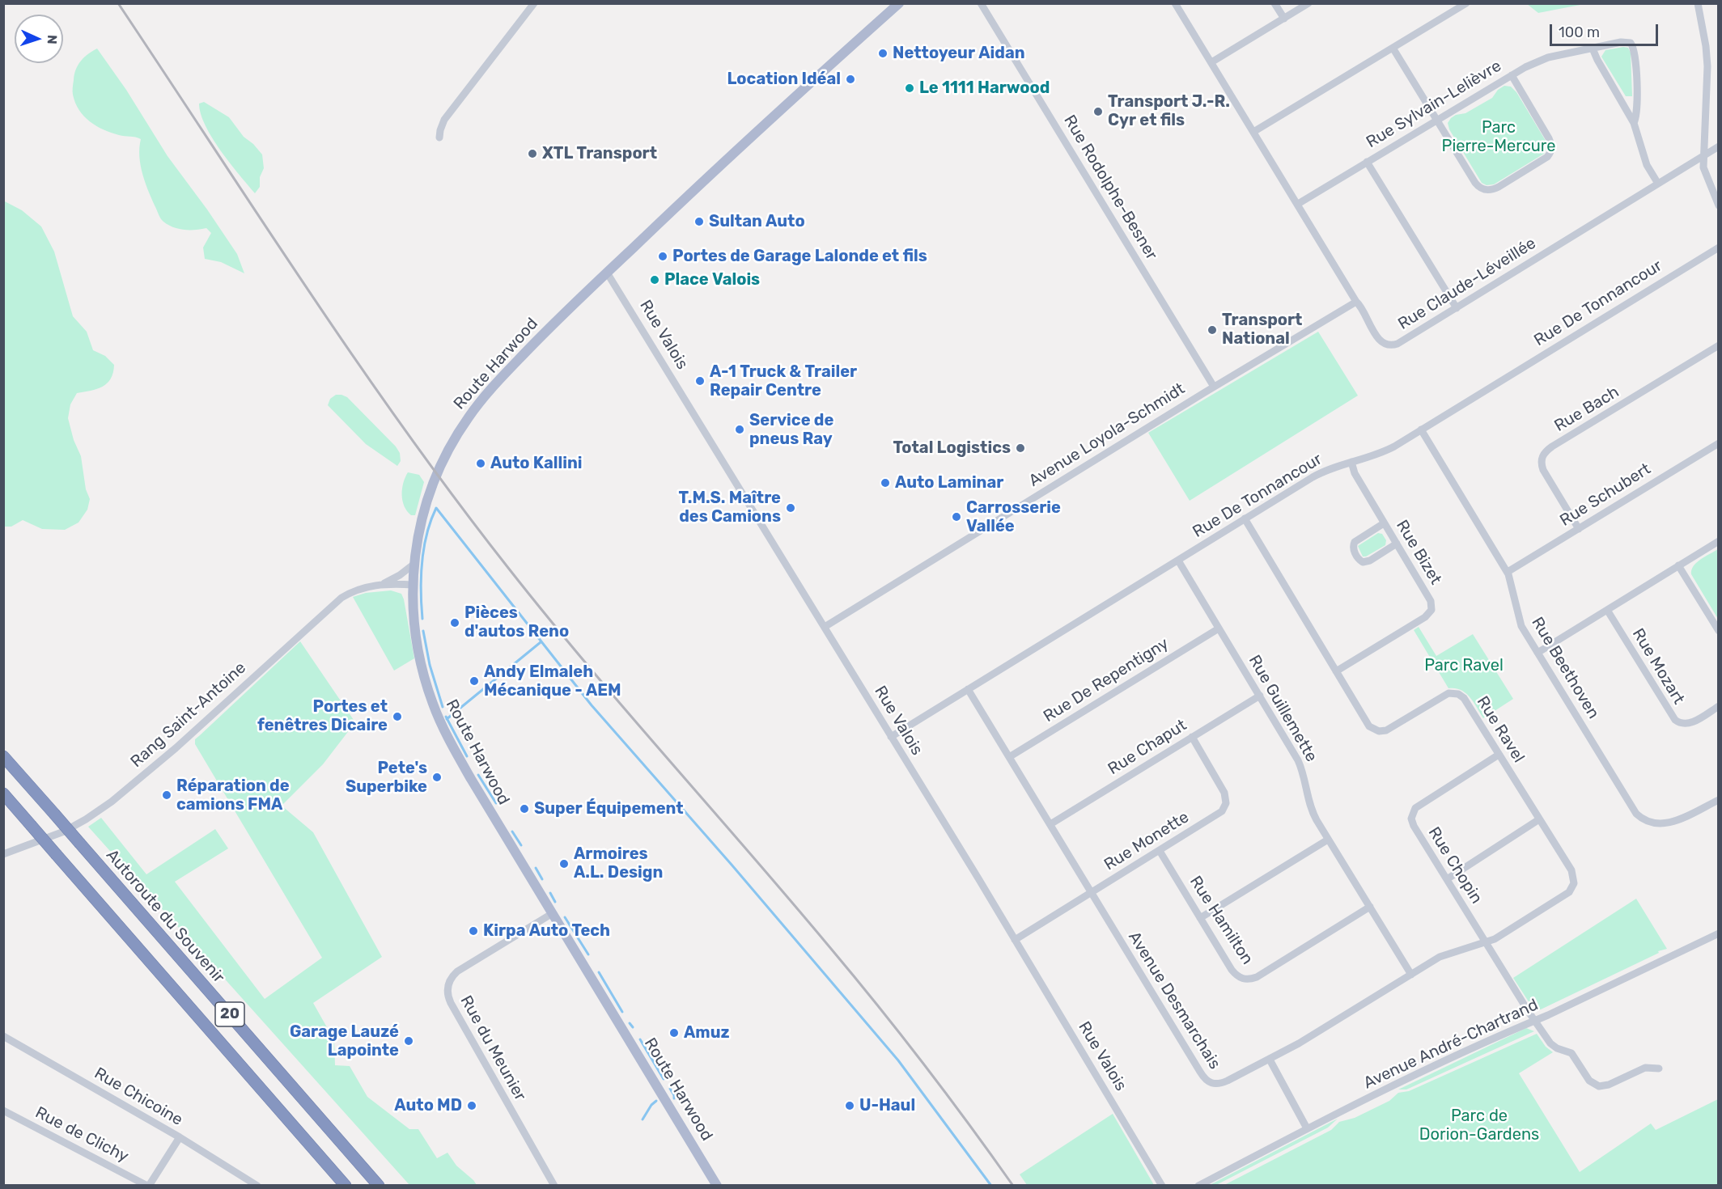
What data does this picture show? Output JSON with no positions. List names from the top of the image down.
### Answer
{
  "streets": {
    "highway": ["Autoroute du Souvenir", "20"],
    "main road": ["Route Harwood"],
    "street": [
      "Rue Sylvain-Lelièvre",
      "Rue Rodolphe-Besner",
      "Rue Claude-Léveillée",
      "Rue De Tonnancour",
      "Rue Valois",
      "Rue Bach",
      "Avenue Loyola-Schmidt",
      "Rue Schubert",
      "Rue Bizet",
      "Rue Mozart",
      "Rue Beethoven",
      "Rue De Repentigny",
      "Rue Guillemette",
      "Rang Saint-Antoine",
      "Rue Ravel",
      "Rue Chaput",
      "Rue Monette",
      "Rue Chopin",
      "Rue Hamilton",
      "Avenue Desmarchais",
      "Avenue André-Chartrand",
      "Rue du Meunier",
      "Rue Chicoine",
      "Rue de Clichy"
    ]
  },
  "crossings": [
    ["Rue Sylvain-Lelièvre", "Rue Claude-Léveillée"],
    ["Rue Rodolphe-Besner", "Avenue Loyola-Schmidt"],
    ["Rue Claude-Léveillée", "Avenue Loyola-Schmidt"],
    ["Rue De Tonnancour", "Rue Valois"],
    ["Rue De Tonnancour", "Rue Bizet"],
    ["Rue De Tonnancour", "Rue Beethoven"],
    ["Rue De Tonnancour", "Rue Guillemette"],
    ["Rue De Tonnancour", "Rue Ravel"],
    ["Rue De Tonnancour", "Avenue Desmarchais"],
    ["Rue Valois", "Route Harwood"],
    ["Rue Valois", "Avenue Loyola-Schmidt"],
    ["Rue Valois", "Rue Monette"],
    ["Route Harwood", "Rang Saint-Antoine"],
    ["Route Harwood", "Rue du Meunier"],
    ["Rue Bach", "Rue Schubert"],
    ["Rue Schubert", "Rue Beethoven"],
    ["Rue Bizet", "Rue Ravel"],
    ["Rue De Repentigny", "Rue Guillemette"],
    ["Rue De Repentigny", "Avenue Desmarchais"],
    ["Rue Guillemette", "Rue Chaput"],
    ["Rue Guillemette", "Rue Hamilton"],
    ["Rue Guillemette", "Avenue Desmarchais"],
    ["Rue Ravel", "Rue Chopin"],
    ["Rue Ravel", "Avenue Desmarchais"],
    ["Rue Chaput", "Rue Monette"],
    ["Rue Chaput", "Avenue Desmarchais"],
    ["Rue Monette", "Rue Hamilton"],
    ["Rue Monette", "Avenue Desmarchais"],
    ["Rue Chopin", "Avenue Desmarchais"],
    ["Rue Chopin", "Avenue André-Chartrand"]
  ],
  "parks": ["Parc Pierre-Mercure", "Parc Ravel", "Parc de Dorion-Gardens"],
  "places": [
    "Nettoyeur Aidan",
    "Location Idéal",
    "Le 1111 Harwood",
    "Transport J.-R. Cyr et fils",
    "XTL Transport",
    "Sultan Auto",
    "Portes de Garage Lalonde et fils",
    "Place Valois",
    "Transport National",
    "A-1 Truck & Trailer Repair Centre",
    "Service de pneus Ray",
    "Total Logistics",
    "Auto Kallini",
    "Auto Laminar",
    "T.M.S. Maître des Camions",
    "Carrosserie Vallée",
    "Pièces d'autos Reno",
    "Andy Elmaleh Mécanique - AEM",
    "Portes et fenêtres Dicaire",
    "Pete's Superbike",
    "Réparation de camions FMA",
    "Super Équipement",
    "Armoires A.L. Design",
    "Kirpa Auto Tech",
    "Amuz",
    "Garage Lauzé Lapointe",
    "Auto MD",
    "U-Haul"
  ],
  "scale_bar": "100 m",
  "north": "right"
}
